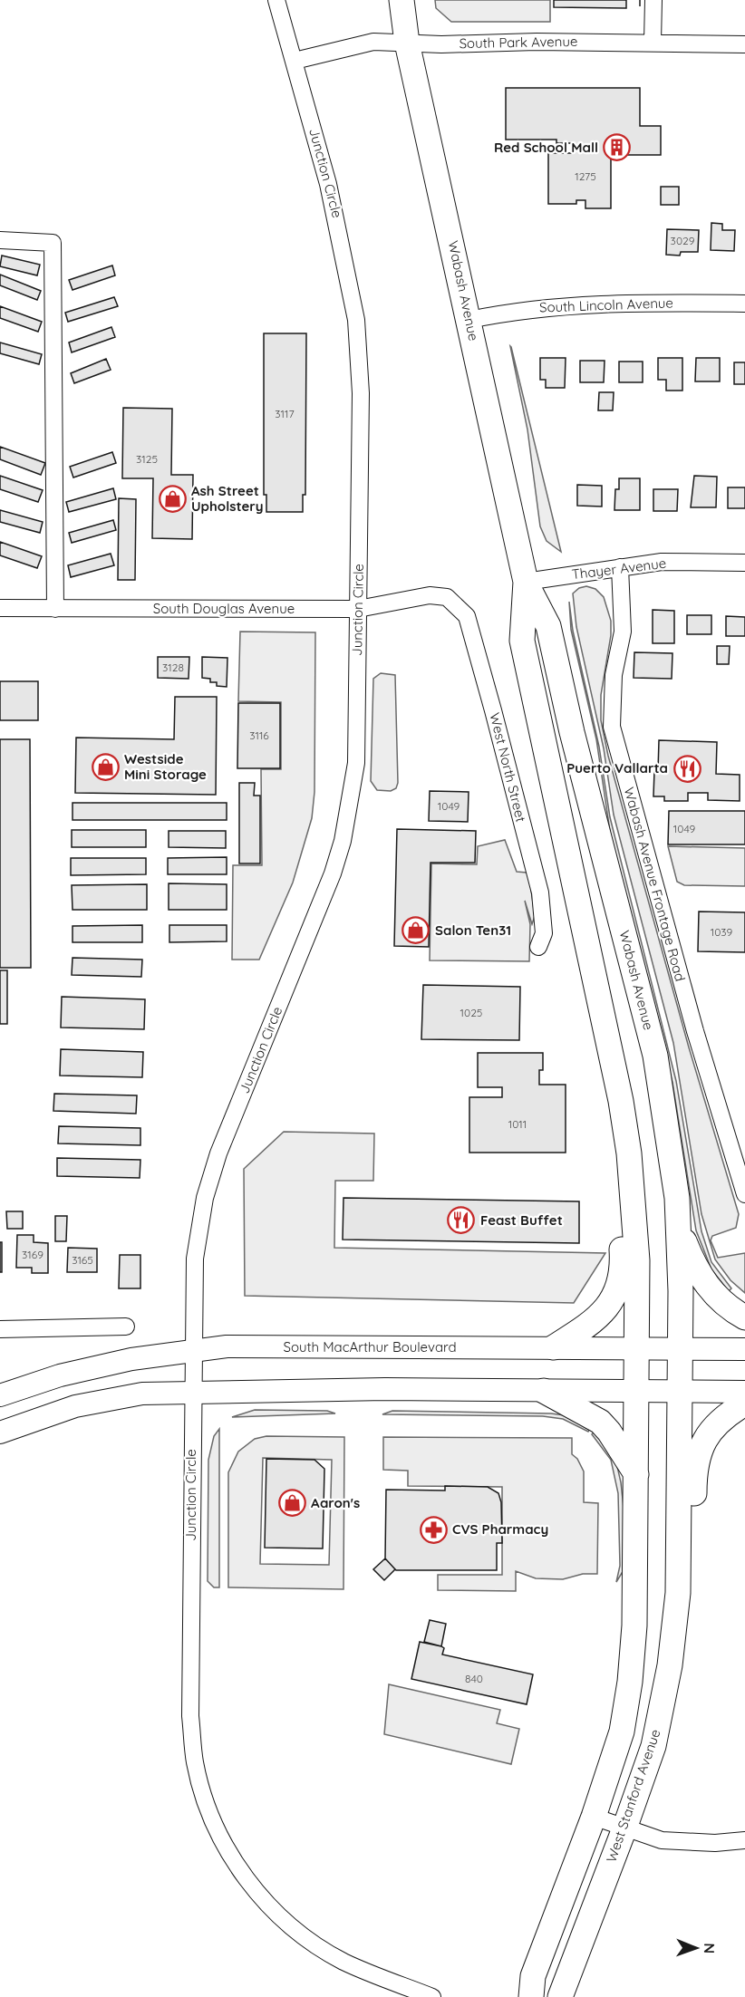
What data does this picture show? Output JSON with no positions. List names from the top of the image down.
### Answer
{
  "streets": {
    "main road": ["Wabash Avenue", "South MacArthur Boulevard", "West Stanford Avenue"],
    "street": [
      "South Park Avenue",
      "Junction Circle",
      "South Lincoln Avenue",
      "Thayer Avenue",
      "South Douglas Avenue",
      "West North Street",
      "Wabash Avenue Frontage Road"
    ]
  },
  "crossings": [
    ["South Park Avenue", "Junction Circle"],
    ["South Park Avenue", "Wabash Avenue"],
    ["Junction Circle", "South Douglas Avenue"],
    ["Junction Circle", "South MacArthur Boulevard"],
    ["Wabash Avenue", "South Lincoln Avenue"],
    ["Wabash Avenue", "Thayer Avenue"],
    ["Wabash Avenue", "South MacArthur Boulevard"],
    ["Wabash Avenue", "West Stanford Avenue"],
    ["Thayer Avenue", "Wabash Avenue Frontage Road"],
    ["South Douglas Avenue", "West North Street"]
  ],
  "places": {
    "building": ["Red School Mall"],
    "shop": [
      "Ash Street Upholstery",
      "Westside Mini Storage",
      "Salon Ten31",
      "Aaron's"
    ],
    "restaurant": ["Puerto Vallarta", "Feast Buffet"],
    "pharmacy": ["CVS Pharmacy"]
  },
  "house_numbers": [
    "1275",
    "3029",
    "3117",
    "3125",
    "3128",
    "3116",
    "1049",
    "1049",
    "1039",
    "1025",
    "1011",
    "3169",
    "3165",
    "840"
  ],
  "north": "right"
}
